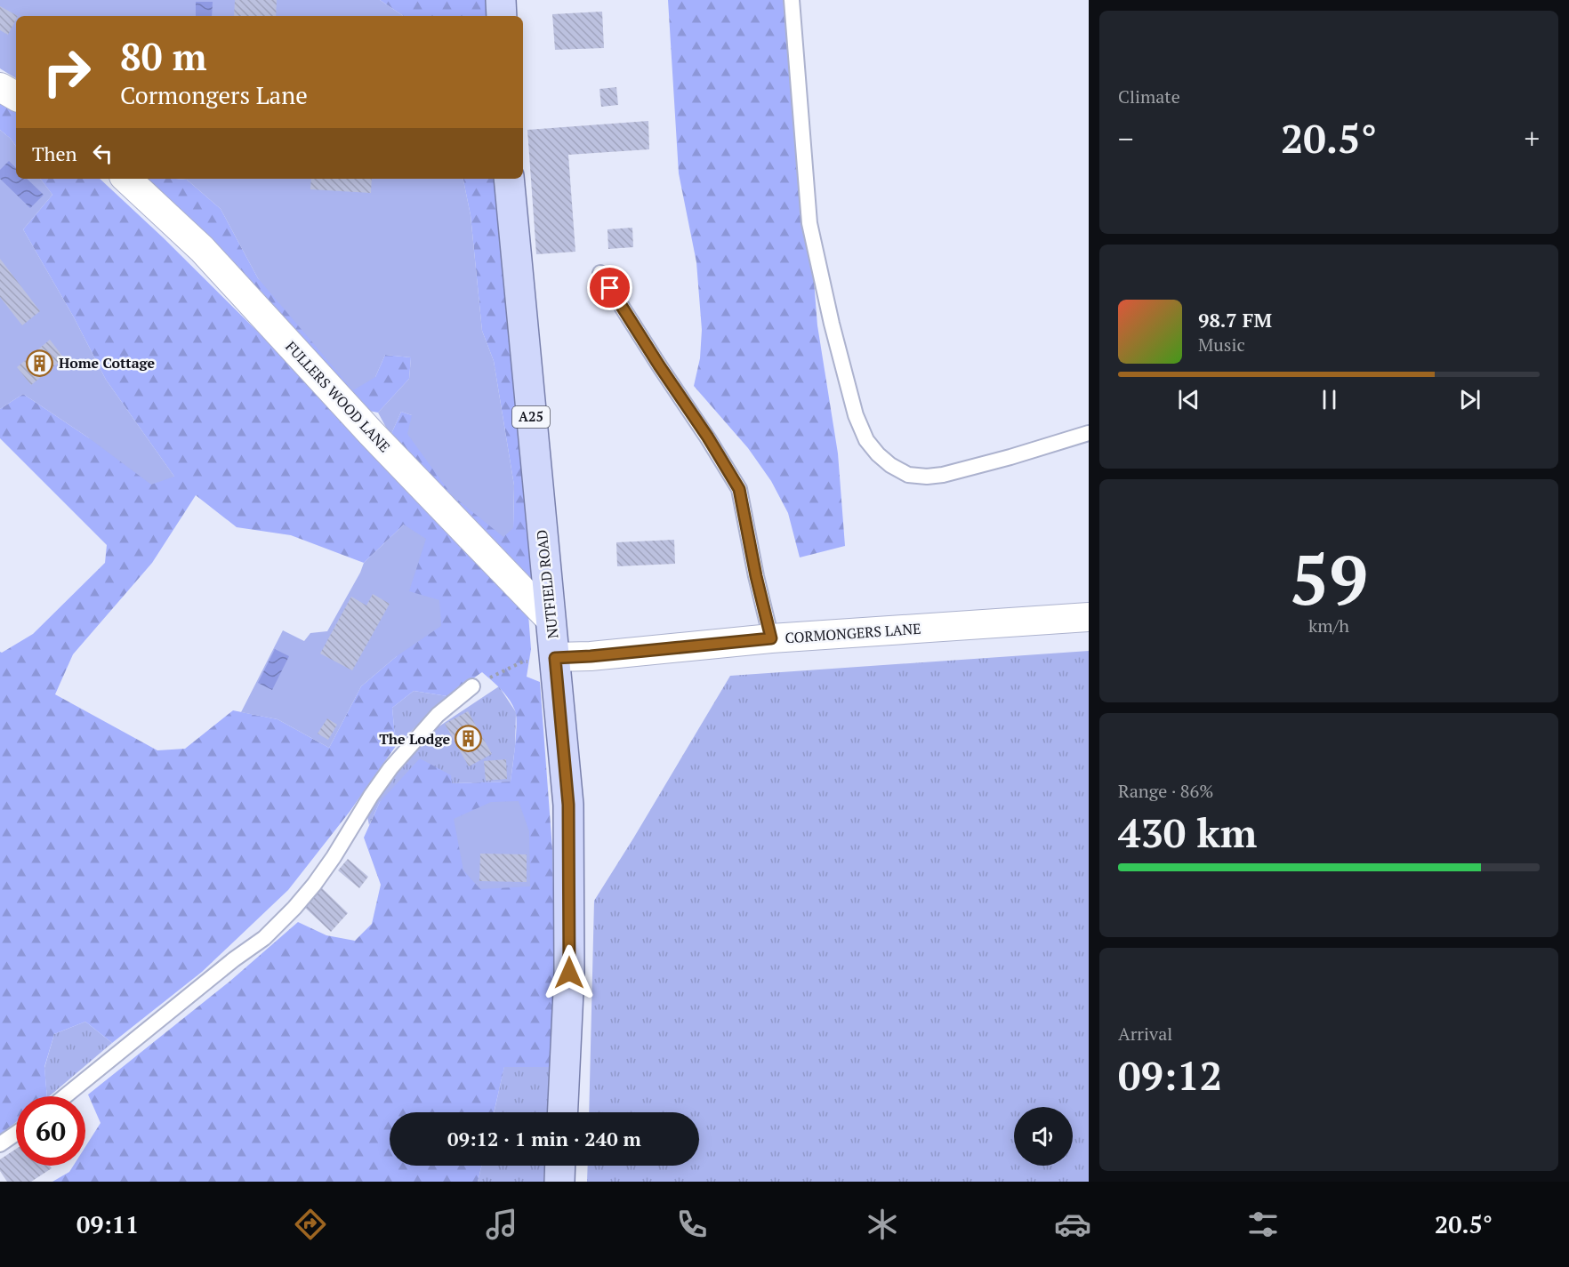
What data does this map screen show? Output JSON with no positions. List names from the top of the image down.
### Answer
{
  "streets": {
    "main road": ["A25", "NUTFIELD ROAD"],
    "street": ["FULLERS WOOD LANE", "CORMONGERS LANE"]
  },
  "crossings": [
    ["FULLERS WOOD LANE", "NUTFIELD ROAD"],
    ["NUTFIELD ROAD", "CORMONGERS LANE"]
  ],
  "places": {
    "building": ["Home Cottage", "The Lodge"]
  },
  "page": {
    "tile": [
      "Climate",
      ["59", "km/h"],
      ["Range · 86%", "430 km"],
      ["Arrival", "09:12"]
    ],
    "turn": ["80 m", "Cormongers Lane"],
    "heat": ["−", "20.5°", "+"],
    "then": "Then",
    "song": ["98.7 FM", "Music"],
    "limit": "60",
    "trip": "09:12 · 1 min · 240 m",
    "tabs": ["09:11", "20.5°"]
  }
}
